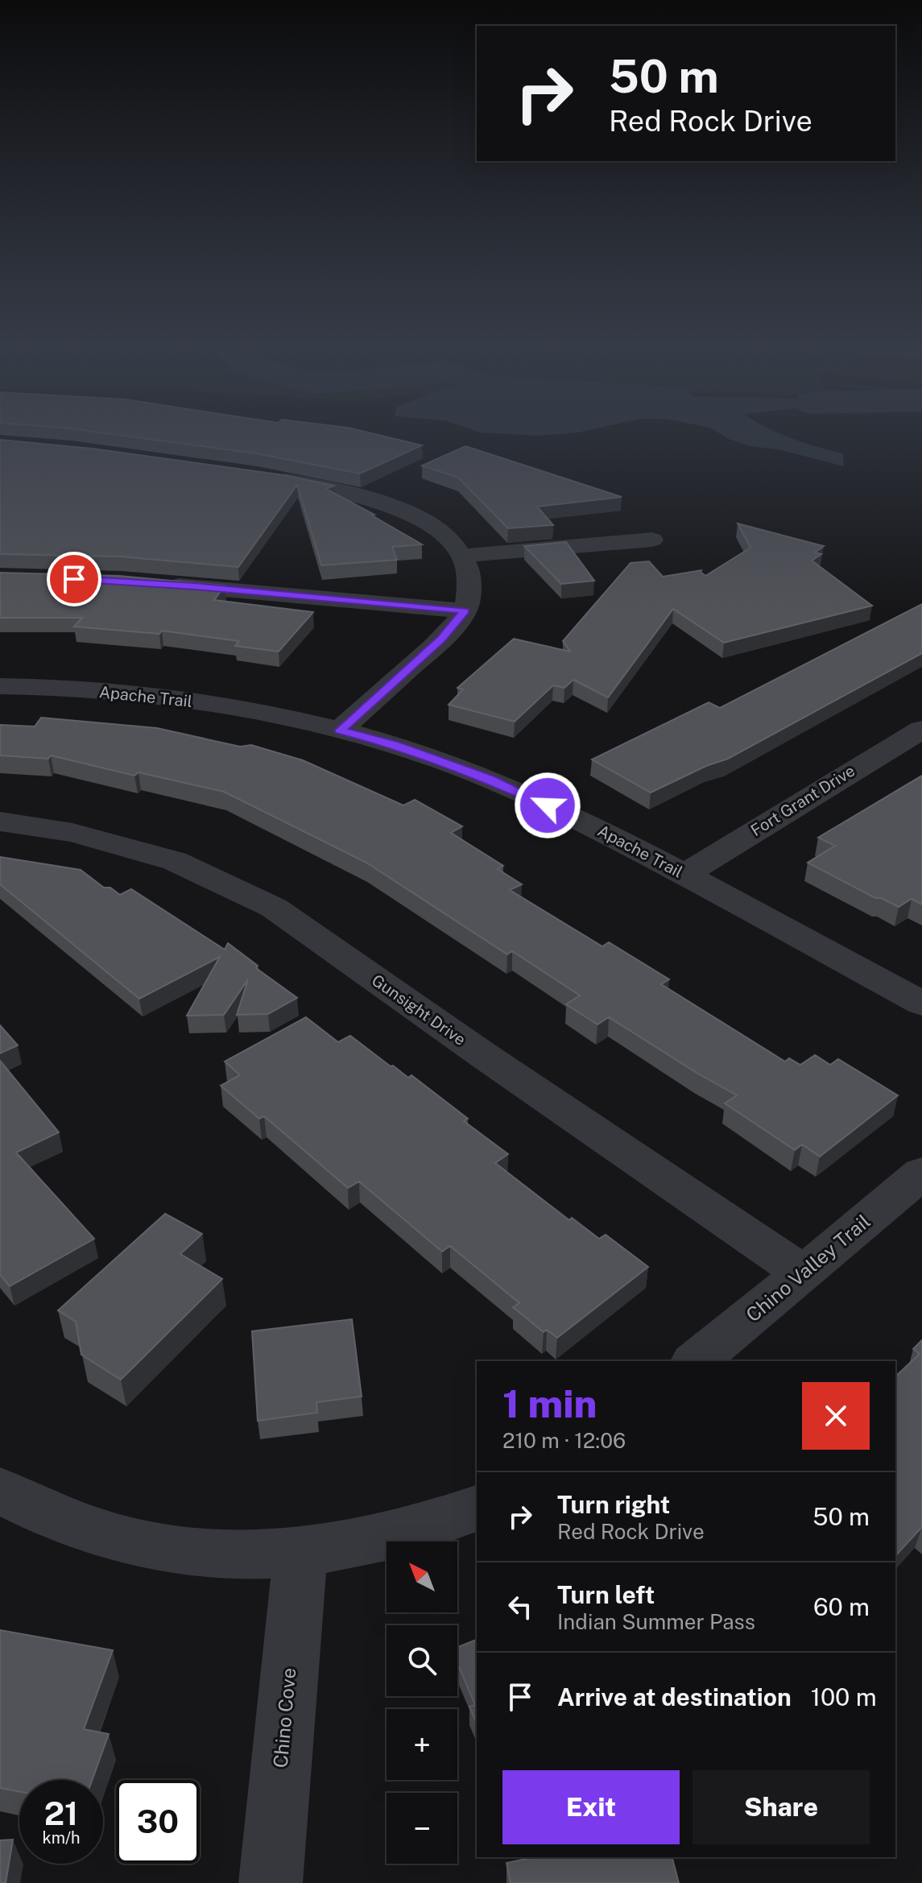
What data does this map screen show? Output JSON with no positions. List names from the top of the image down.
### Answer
{
  "streets": {
    "street": [
      "Apache Trail",
      "Fort Grant Drive",
      "Gunsight Drive",
      "Chino Valley Trail",
      "Chino Cove"
    ]
  },
  "crossings": [
    ["Apache Trail", "Fort Grant Drive"],
    ["Gunsight Drive", "Chino Valley Trail"]
  ],
  "north": "top left",
  "page": {
    "turn": ["50 m", "Red Rock Drive"],
    "heading": ["1 min", "210 m · 12:06"],
    "list": [
      {
        "name": "Turn right",
        "note": "Red Rock Drive",
        "value": "50 m"
      },
      {
        "name": "Turn left",
        "note": "Indian Summer Pass",
        "value": "60 m"
      },
      {
        "name": "Arrive at destination",
        "value": "100 m"
      }
    ],
    "map_buttons": ["+", "−"],
    "buttons": ["Exit", "Share"],
    "speed": "21 km/h",
    "limit": "30"
  }
}
